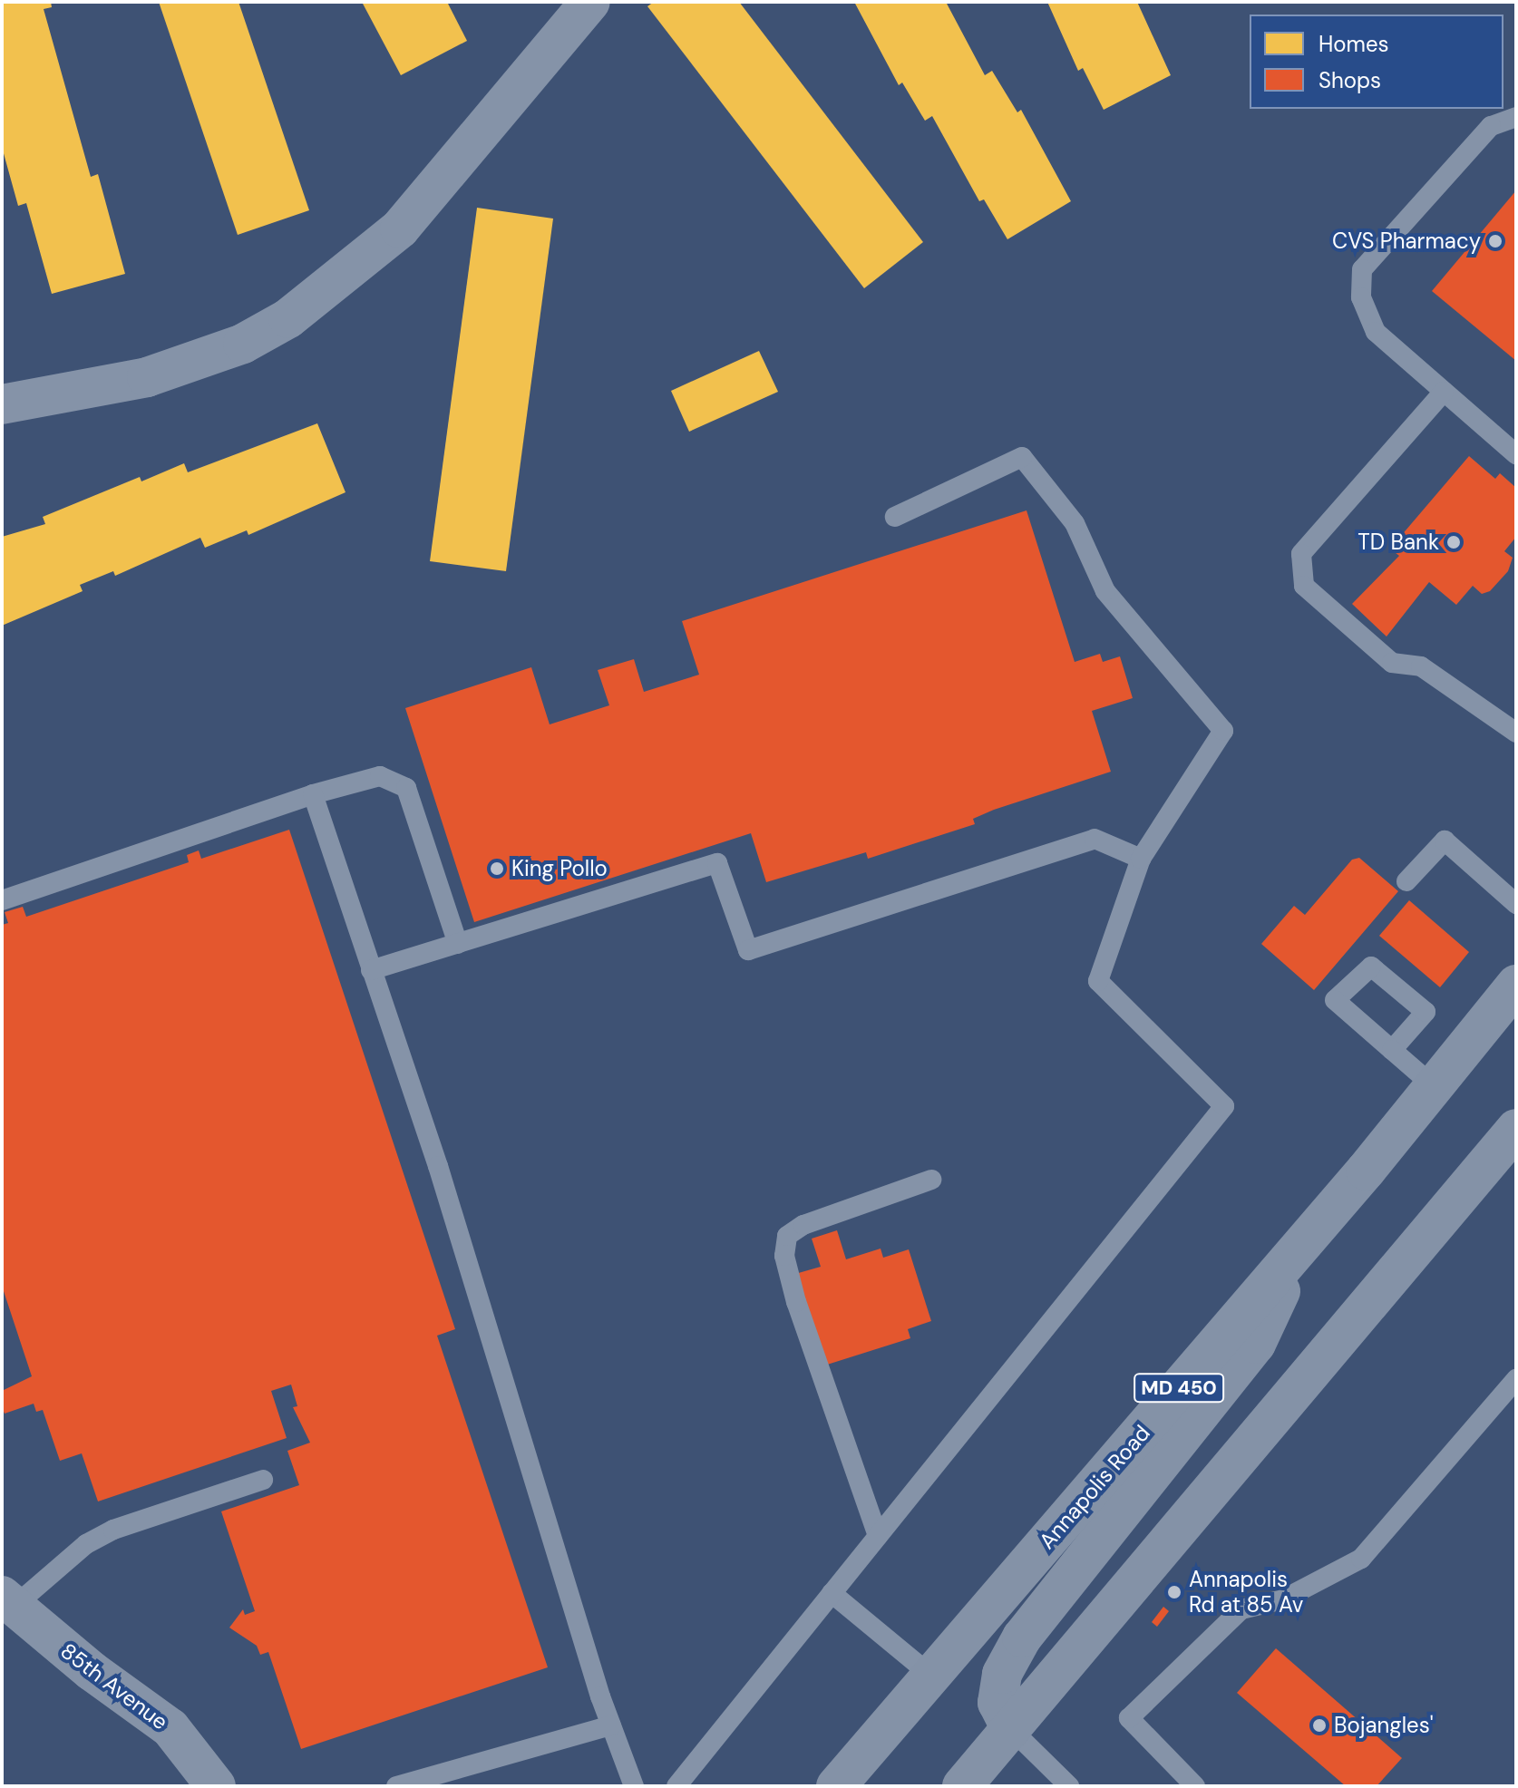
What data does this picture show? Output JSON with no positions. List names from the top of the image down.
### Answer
{
  "streets": {
    "main road": ["MD 450", "Annapolis Road"],
    "street": ["85th Avenue"]
  },
  "places": [
    "CVS Pharmacy",
    "TD Bank",
    "King Pollo",
    "Annapolis Rd at 85 Av",
    "Bojangles'"
  ],
  "legend": ["Homes", "Shops"]
}
